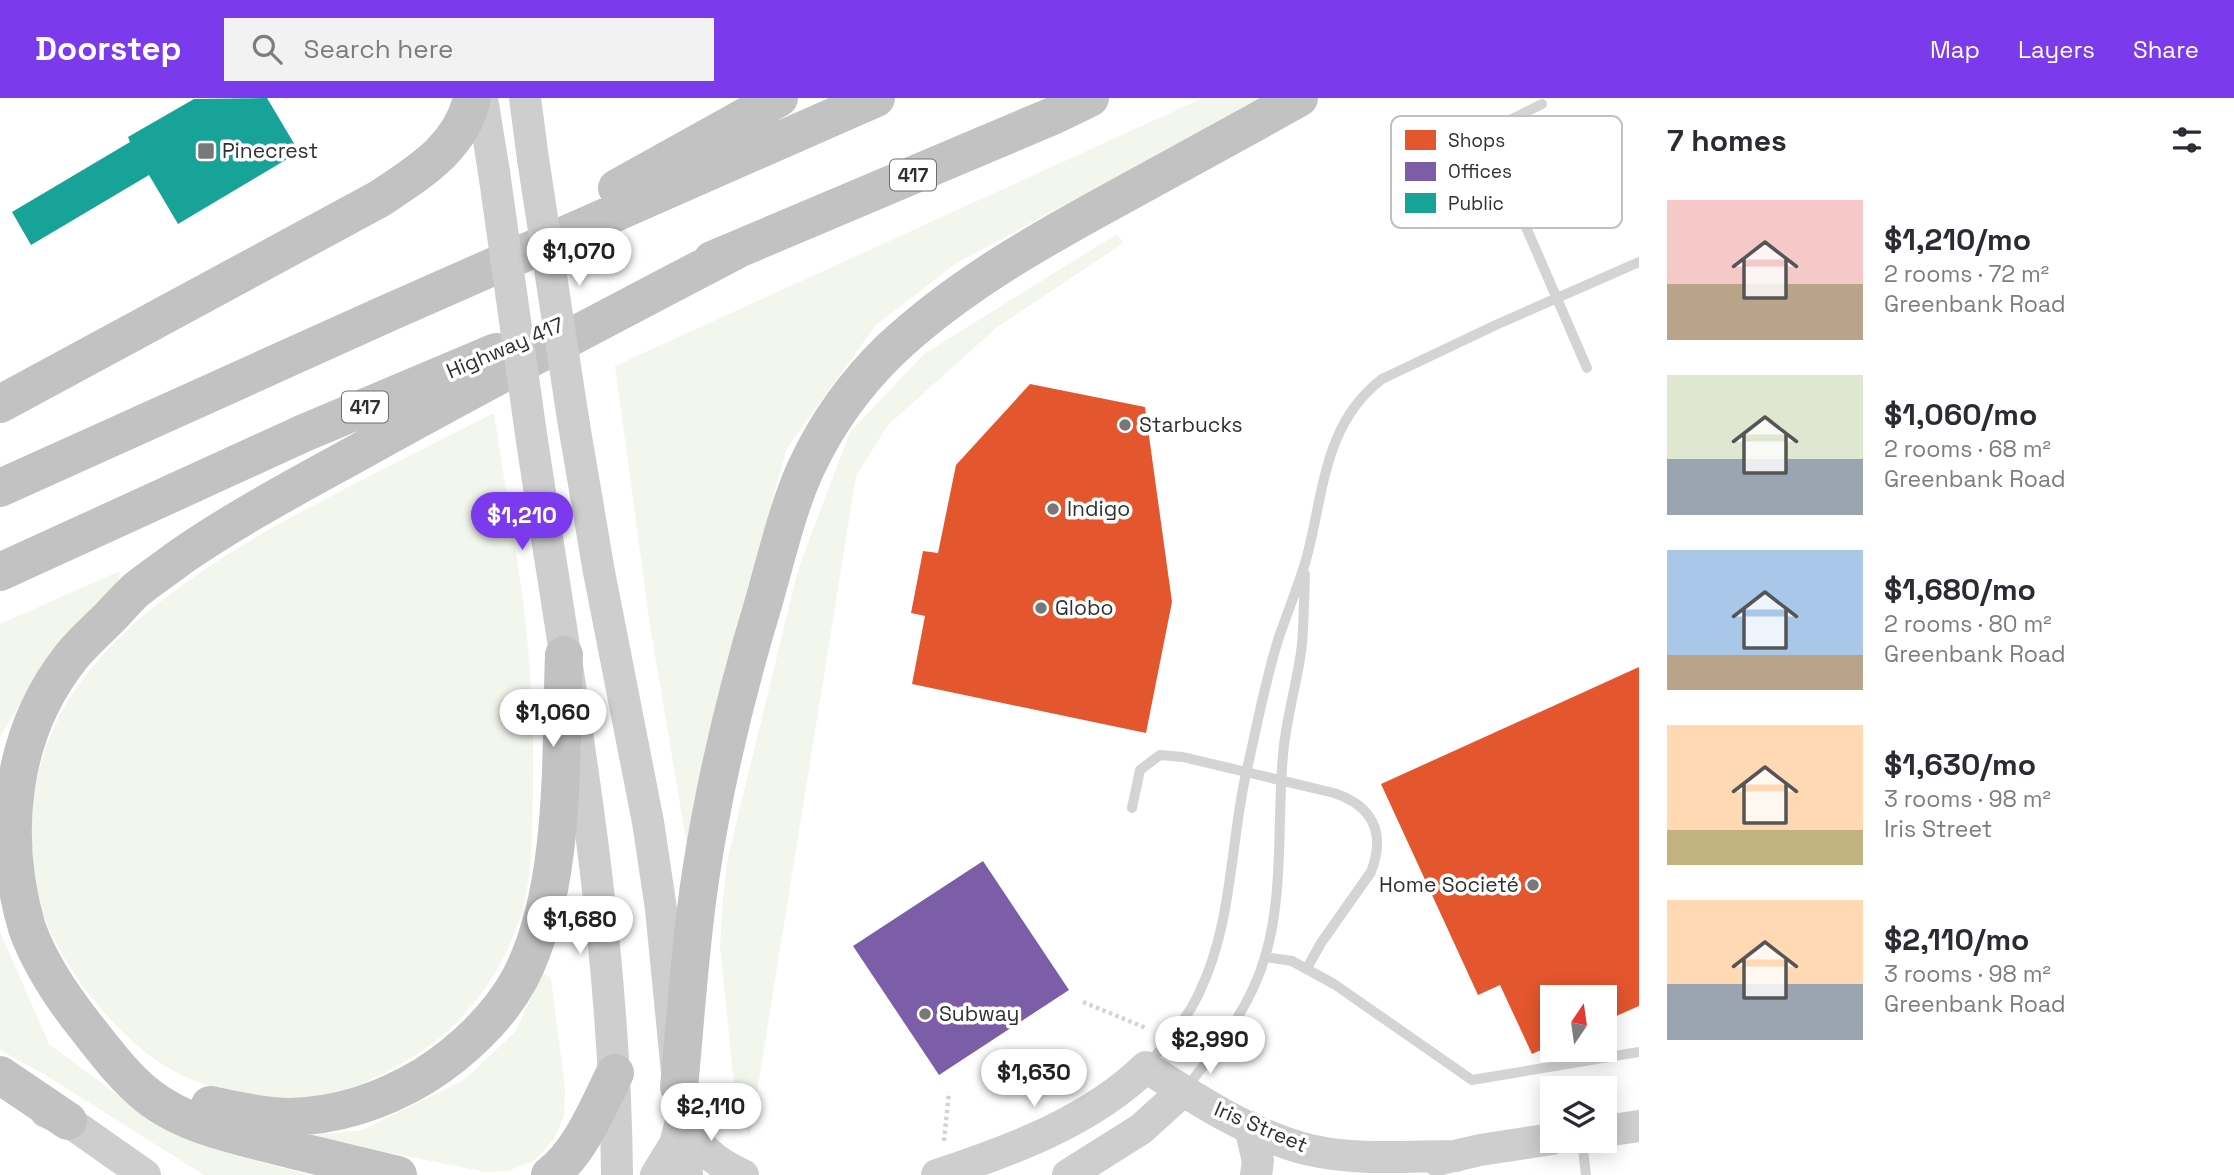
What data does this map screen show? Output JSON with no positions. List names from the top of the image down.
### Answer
{
  "streets": {
    "highway": ["417", "Highway 417"],
    "main road": ["Iris Street"]
  },
  "places": {
    "transit": ["Pinecrest"],
    "other": [
      "Starbucks",
      "Indigo",
      "Globo",
      "Home Societé",
      "Subway"
    ]
  },
  "legend": ["Shops", "Offices", "Public"],
  "north": "top",
  "page": {
    "header": "Doorstep",
    "search": "Search here",
    "nav": ["Map", "Layers", "Share"],
    "heading": "7 homes",
    "list": [
      {
        "name": "$1,210/mo",
        "note": "2 rooms · 72 m² · Greenbank Road"
      },
      {
        "name": "$1,060/mo",
        "note": "2 rooms · 68 m² · Greenbank Road"
      },
      {
        "name": "$1,680/mo",
        "note": "2 rooms · 80 m² · Greenbank Road"
      },
      {
        "name": "$1,630/mo",
        "note": "3 rooms · 98 m² · Iris Street"
      },
      {
        "name": "$2,110/mo",
        "note": "3 rooms · 98 m² · Greenbank Road"
      }
    ],
    "price": [
      "$1,070",
      "$1,210",
      "$1,060",
      "$1,680",
      "$2,990",
      "$1,630",
      "$2,110"
    ]
  }
}
